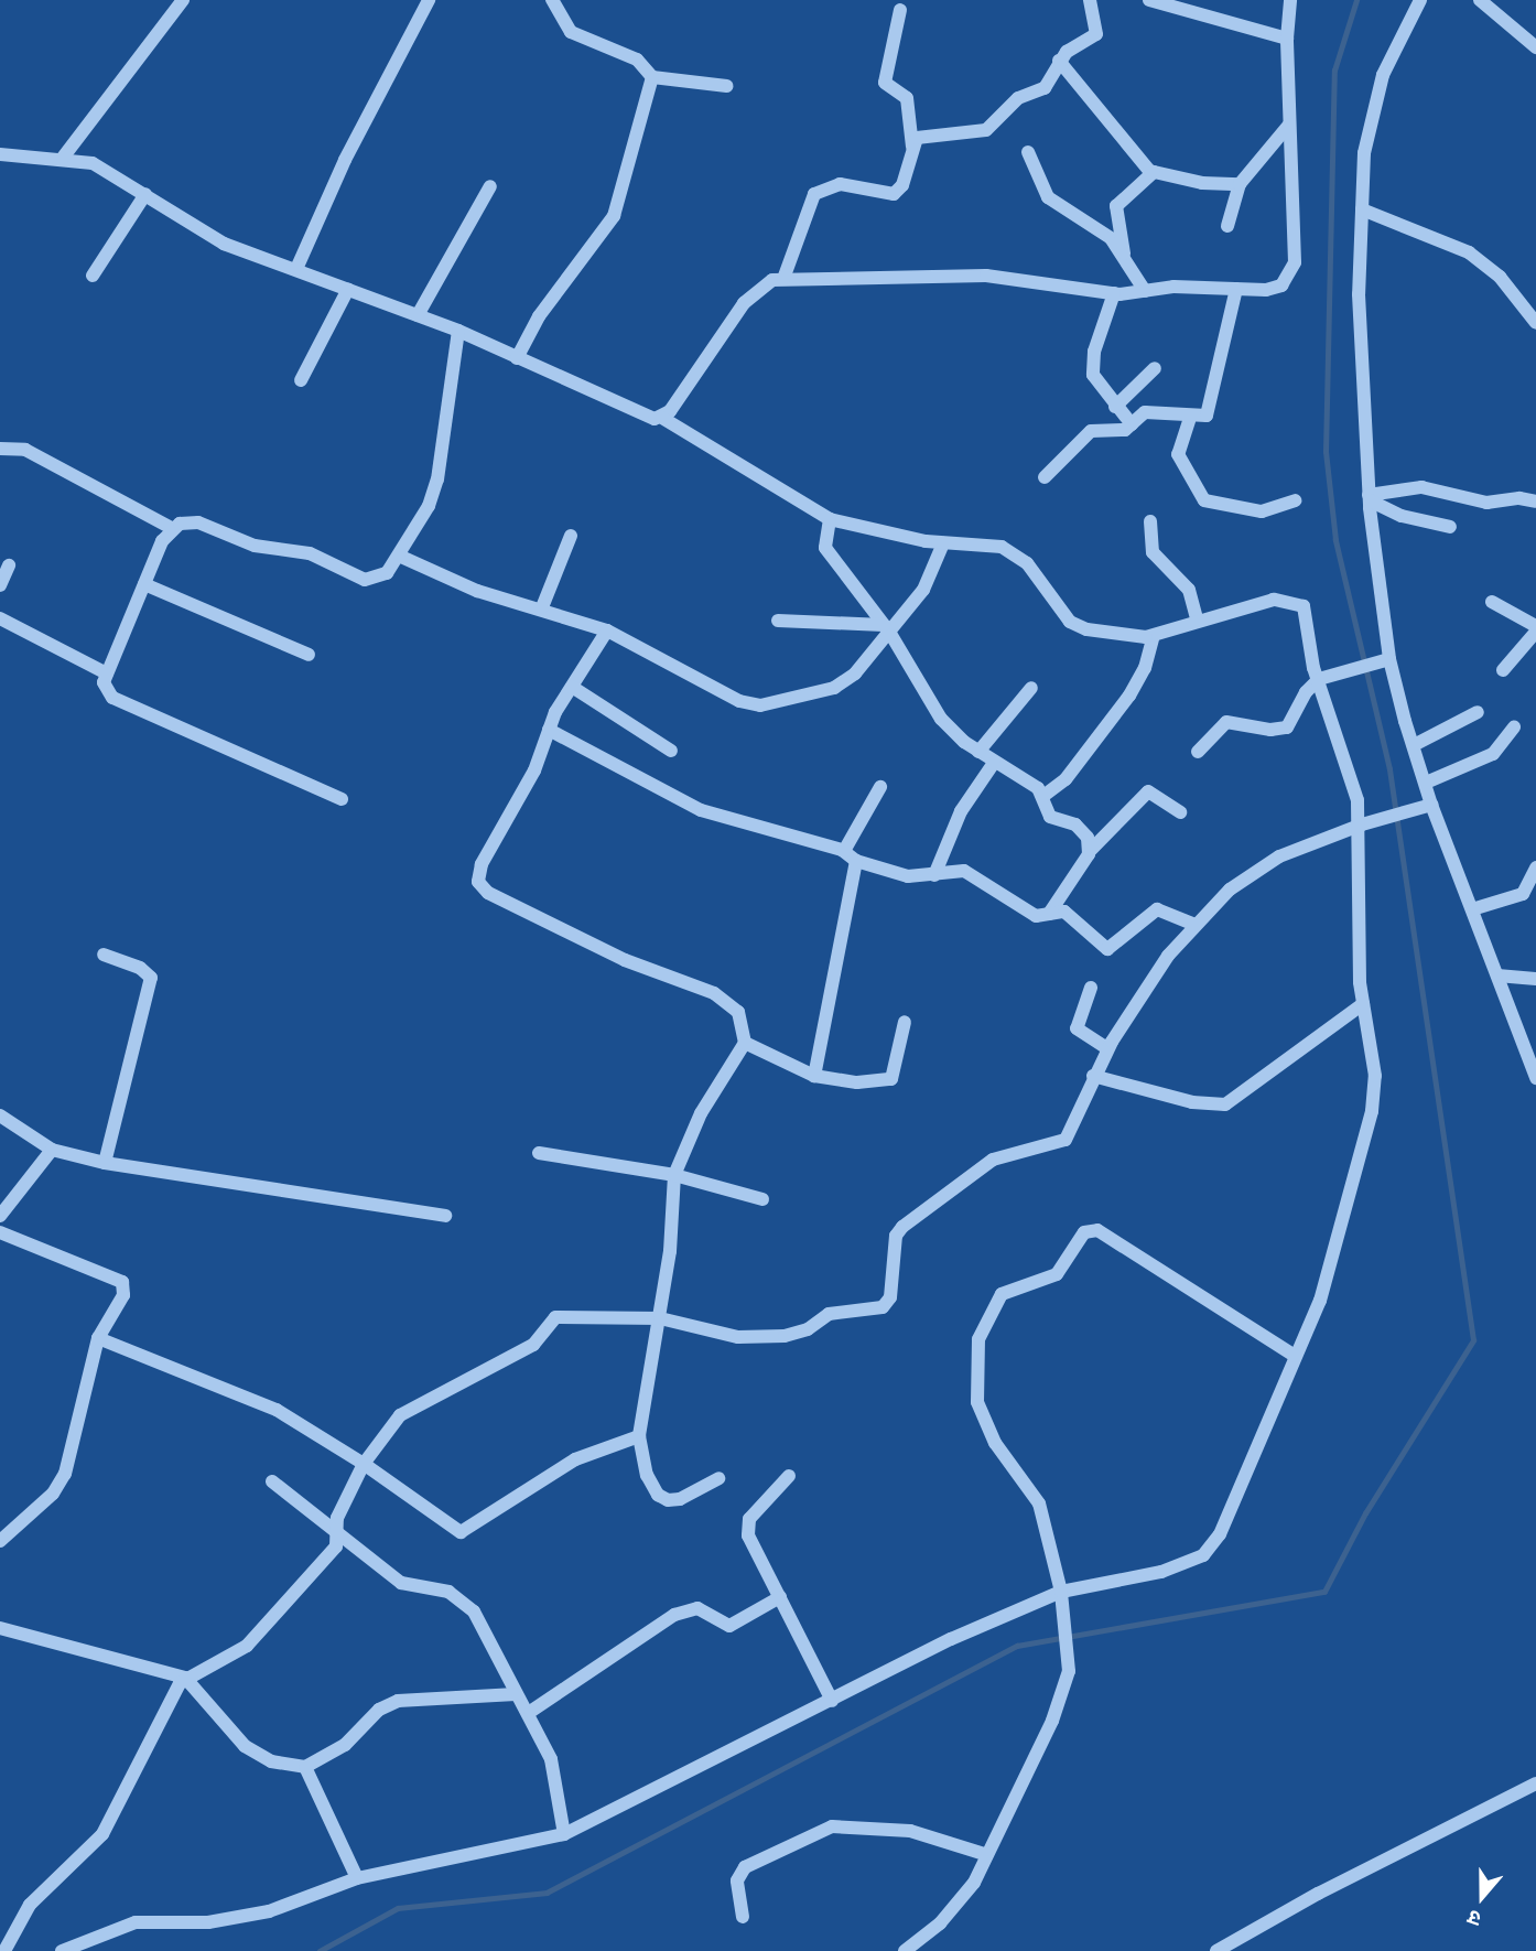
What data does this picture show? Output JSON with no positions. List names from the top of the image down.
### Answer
{
  "north": "bottom"
}
